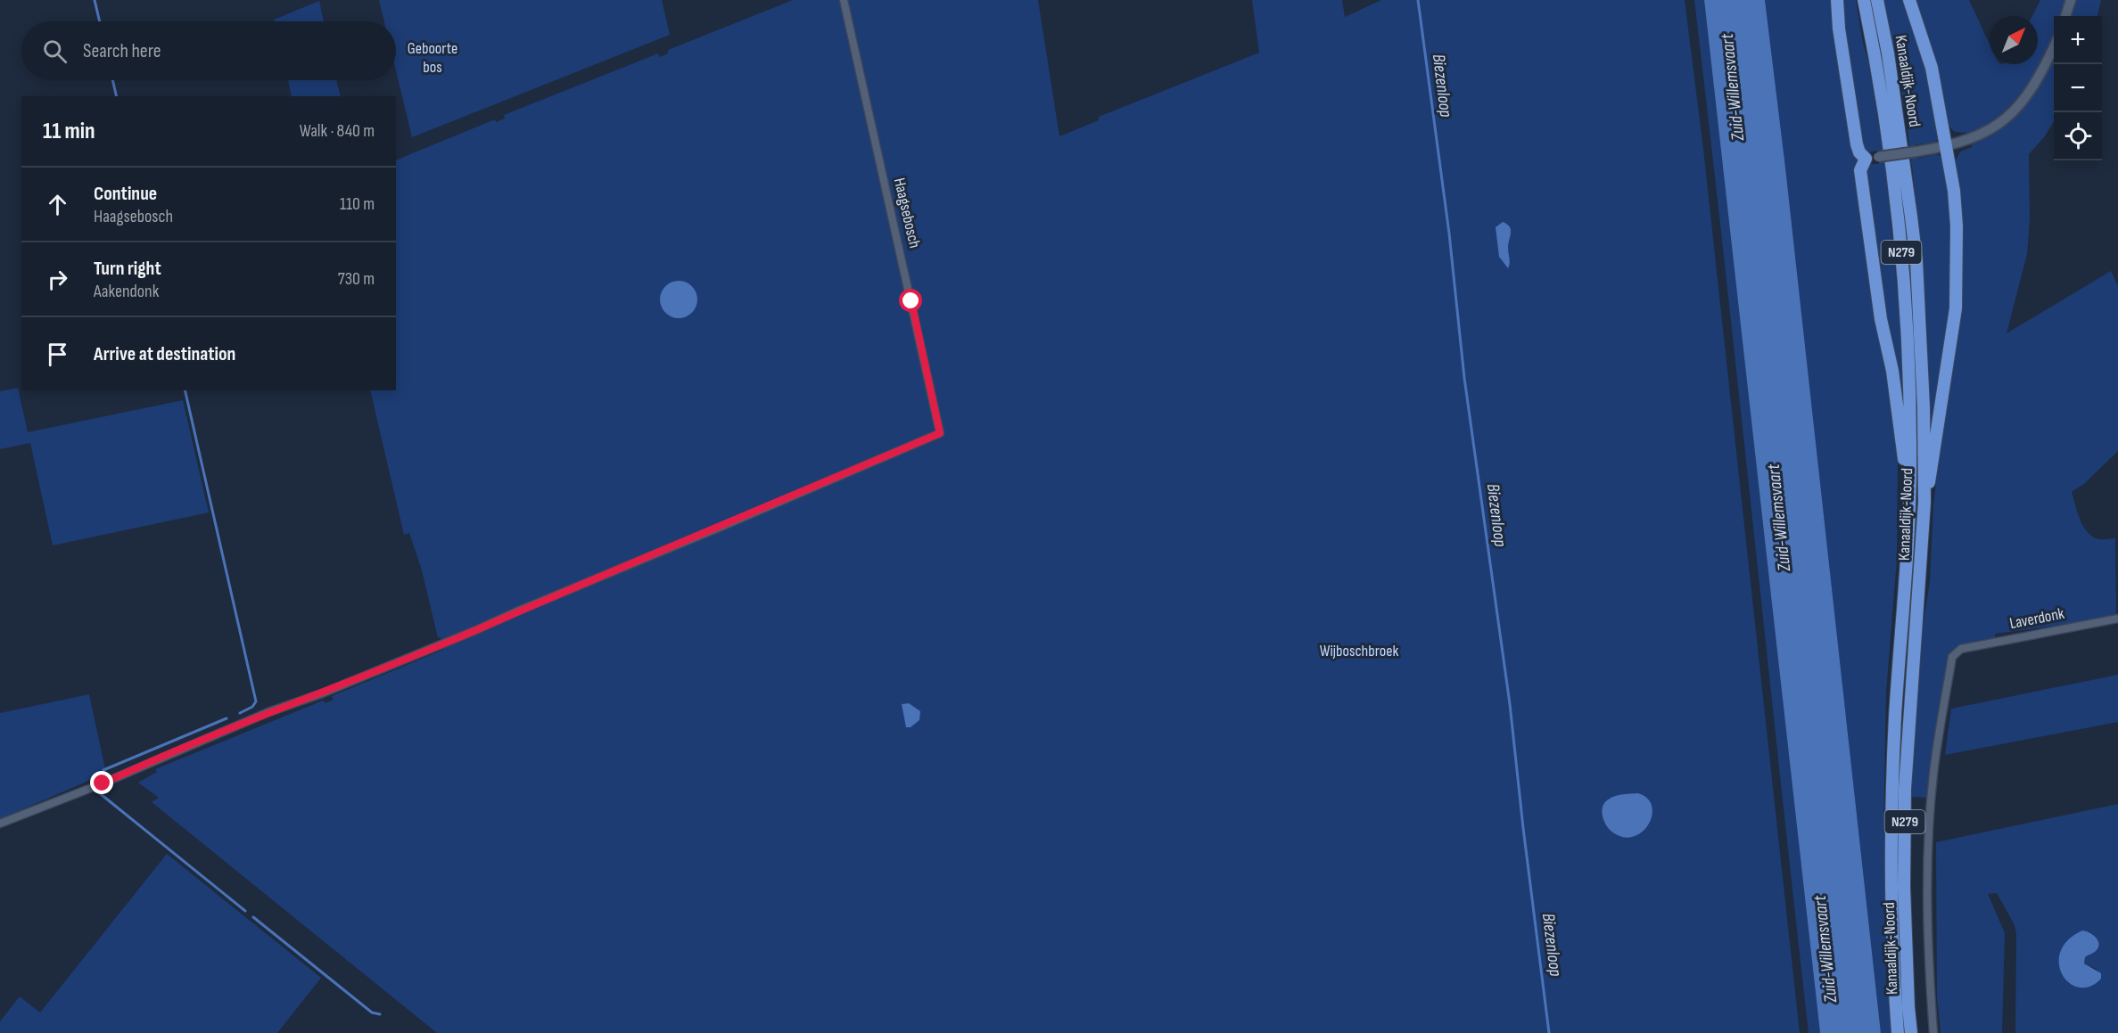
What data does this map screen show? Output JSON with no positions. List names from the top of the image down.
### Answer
{
  "streets": {
    "highway": ["Kanaaldijk-Noord", "N279"],
    "street": ["Haagsebosch", "Laverdonk"]
  },
  "crossings": [
    ["Kanaaldijk-Noord", "N279"]
  ],
  "water": ["Biezenloop", "Zuid-Willemsvaart"],
  "parks": ["Geboorte bos", "Wijboschbroek"],
  "north": "top right",
  "page": {
    "map_buttons": ["+", "−"],
    "search": "Search here",
    "heading": ["11 min", "Walk · 840 m"],
    "list": [
      ["Continue", "Haagsebosch", "110 m"],
      ["Turn right", "Aakendonk", "730 m"],
      "Arrive at destination"
    ]
  }
}
